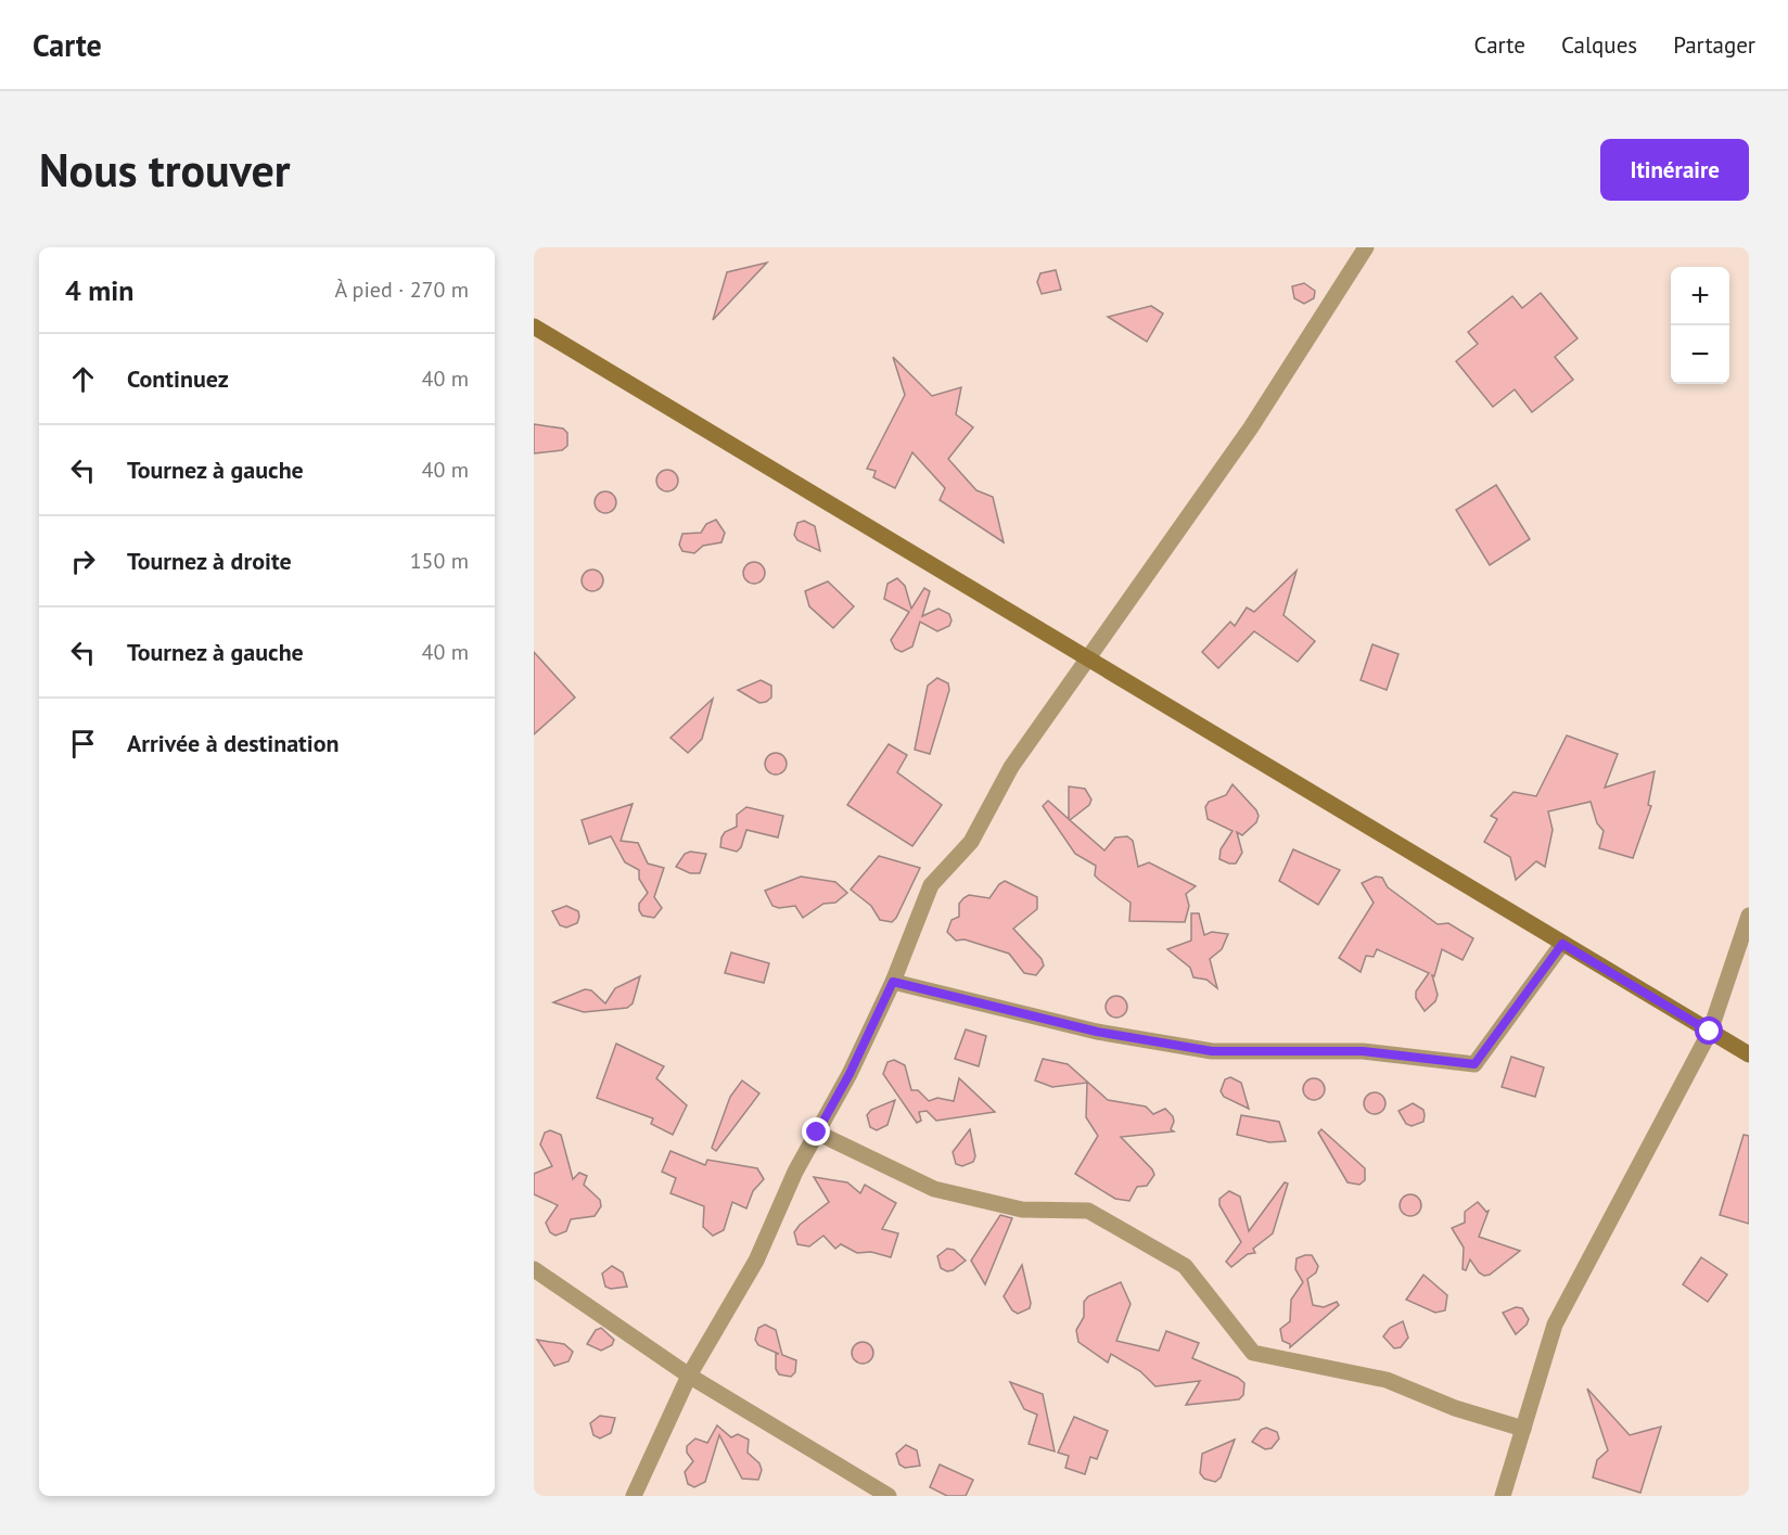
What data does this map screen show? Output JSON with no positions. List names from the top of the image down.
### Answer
{
  "page": {
    "header": "Carte",
    "nav": ["Carte", "Calques", "Partager"],
    "buttons": "Itinéraire",
    "title": "Nous trouver",
    "heading": ["4 min", "À pied · 270 m"],
    "map_buttons": ["+", "−"],
    "list": [
      ["Continuez", "40 m"],
      ["Tournez à gauche", "40 m"],
      ["Tournez à droite", "150 m"],
      ["Tournez à gauche", "40 m"],
      "Arrivée à destination"
    ]
  }
}
